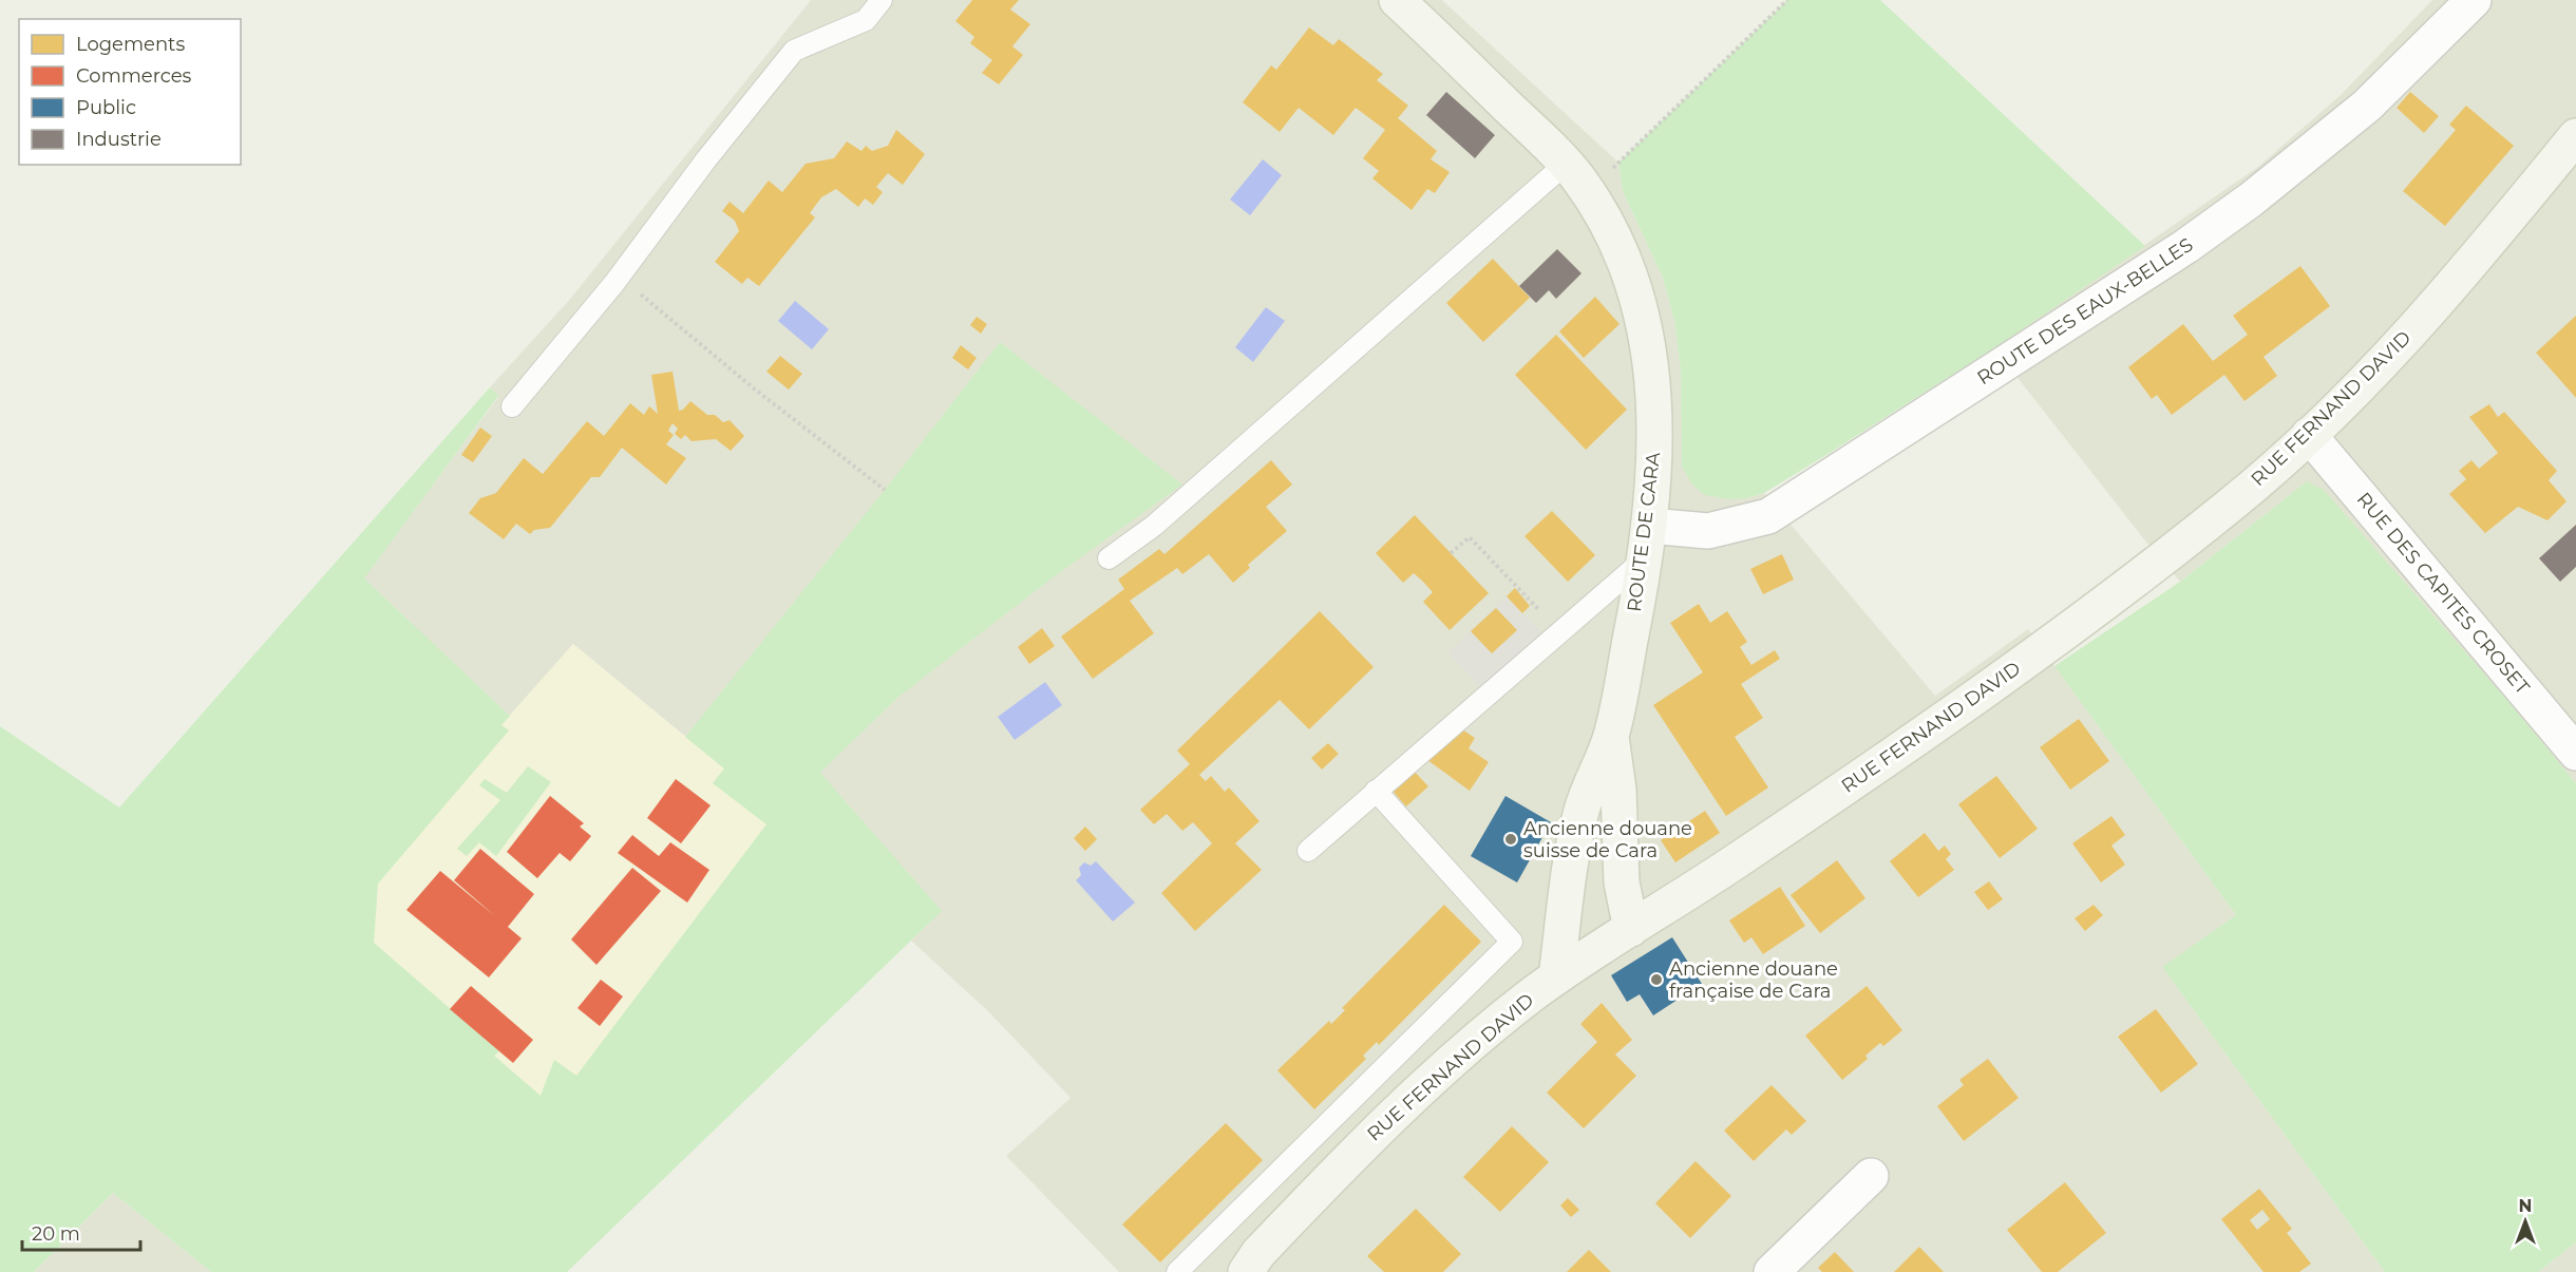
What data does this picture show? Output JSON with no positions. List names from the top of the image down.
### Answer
{
  "streets": {
    "street": [
      "ROUTE DES EAUX-BELLES",
      "RUE FERNAND DAVID",
      "ROUTE DE CARA",
      "RUE DES CAPITES CROSET"
    ]
  },
  "crossings": [
    ["ROUTE DES EAUX-BELLES", "ROUTE DE CARA"],
    ["RUE FERNAND DAVID", "ROUTE DE CARA"],
    ["RUE FERNAND DAVID", "RUE DES CAPITES CROSET"]
  ],
  "places": ["Ancienne douane suisse de Cara", "Ancienne douane française de Cara"],
  "legend": [
    "Logements",
    "Commerces",
    "Public",
    "Industrie"
  ],
  "scale_bar": "20 m",
  "north": "top"
}
